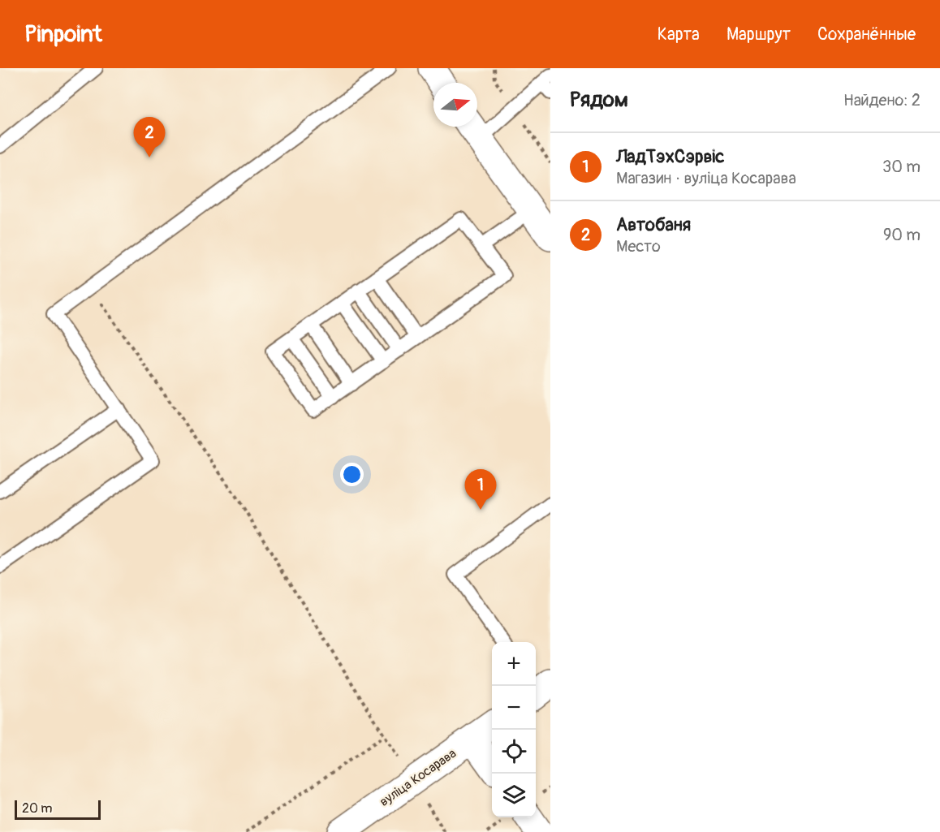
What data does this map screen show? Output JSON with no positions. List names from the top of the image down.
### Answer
{
  "streets": {
    "street": ["вуліца Косарава"]
  },
  "scale_bar": "20 m",
  "north": "right",
  "page": {
    "header": "Pinpoint",
    "nav": ["Карта", "Маршрут", "Сохранённые"],
    "heading": ["Рядом", "Найдено: 2"],
    "pins": ["2", "1"],
    "list": [
      {
        "mark": "1",
        "name": "ЛадТэхСэрвіс",
        "note": "Магазин · вуліца Косарава",
        "value": "30 m"
      },
      {
        "mark": "2",
        "name": "Автобаня",
        "note": "Место",
        "value": "90 m"
      }
    ],
    "map_buttons": ["+", "−"],
    "scale": "20 m"
  }
}
